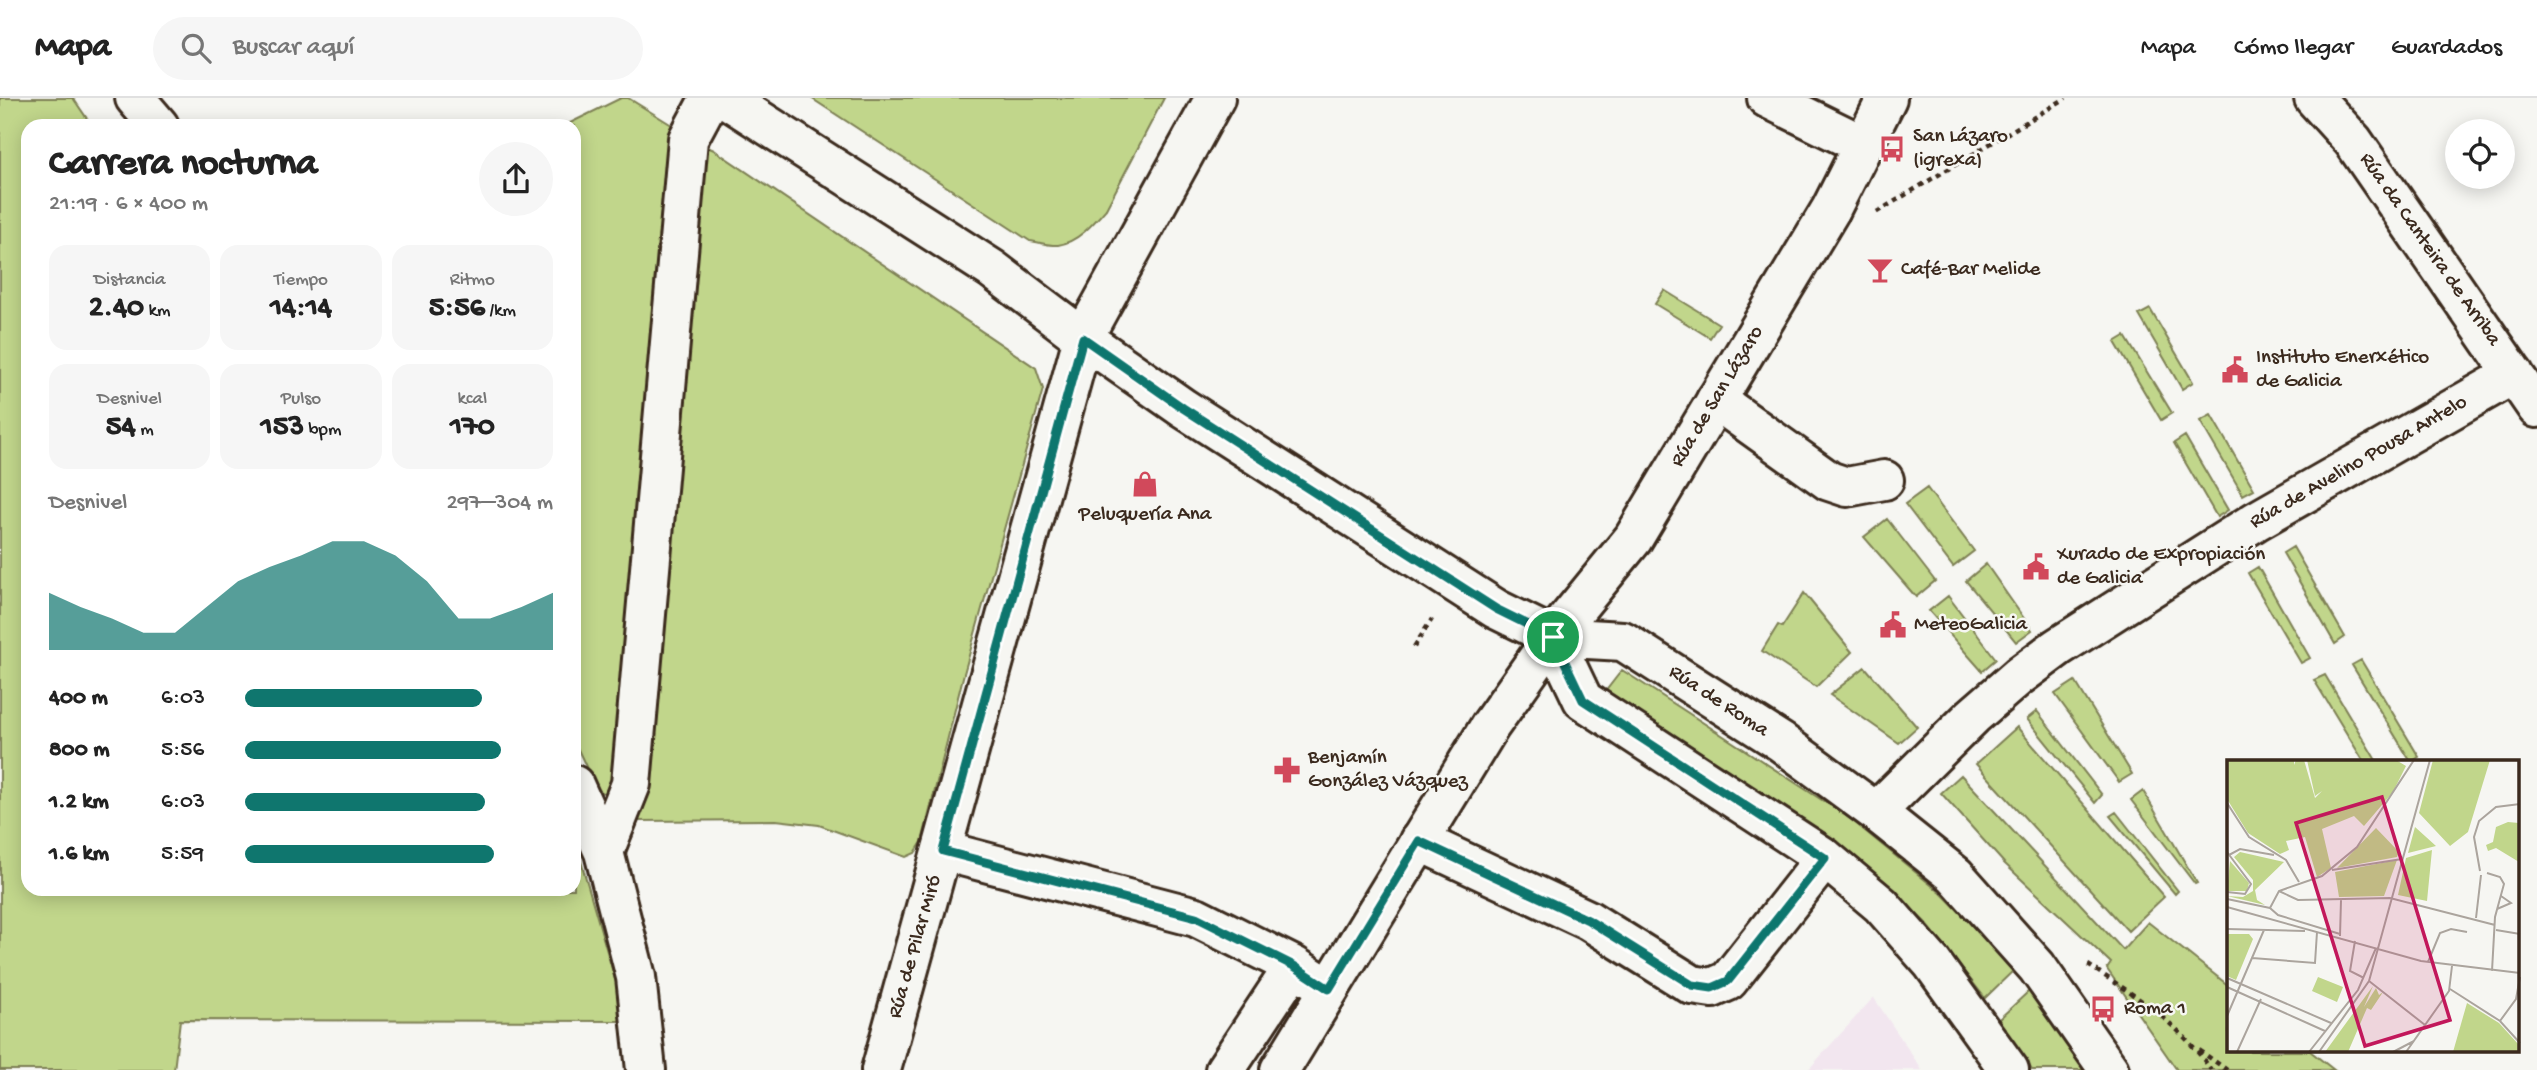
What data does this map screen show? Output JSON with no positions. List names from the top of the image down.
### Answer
{
  "streets": {
    "street": [
      "Rúa da Canteira de Arriba",
      "Rúa de San Lázaro",
      "Rúa de Avelino Pousa Antelo",
      "Rúa de Roma",
      "Rúa de Pilar Miró"
    ]
  },
  "crossings": [
    ["Rúa da Canteira de Arriba", "Rúa de Avelino Pousa Antelo"],
    ["Rúa de San Lázaro", "Rúa de Roma"],
    ["Rúa de Avelino Pousa Antelo", "Rúa de Roma"]
  ],
  "places": {
    "bus stop": ["San Lázaro (igrexa)", "Roma 1"],
    "bar": ["Café-Bar Melide"],
    "public building": ["Instituto Enerxético de Galicia", "Xurado de Expropiación de Galicia", "MeteoGalicia"],
    "shop": ["Peluquería Ana"],
    "pharmacy": ["Benjamín González Vázquez"]
  },
  "page": {
    "header": "Mapa",
    "search": "Buscar aquí",
    "nav": ["Mapa", "Cómo llegar", "Guardados"],
    "heading": ["Carrera nocturna", "21:19 · 6 × 400 m"],
    "stats": [
      ["Distancia", "2.40 km"],
      ["Tiempo", "14:14"],
      ["Ritmo", "5:56 /km"],
      ["Desnivel", "54 m"],
      ["Pulso", "153 bpm"],
      ["kcal", "170"]
    ],
    "chart": ["Desnivel", "297–304 m"],
    "list": [
      {
        "name": "400 m",
        "note": "6:03"
      },
      {
        "name": "800 m",
        "note": "5:56"
      },
      {
        "name": "1.2 km",
        "note": "6:03"
      },
      {
        "name": "1.6 km",
        "note": "5:59"
      }
    ]
  }
}
